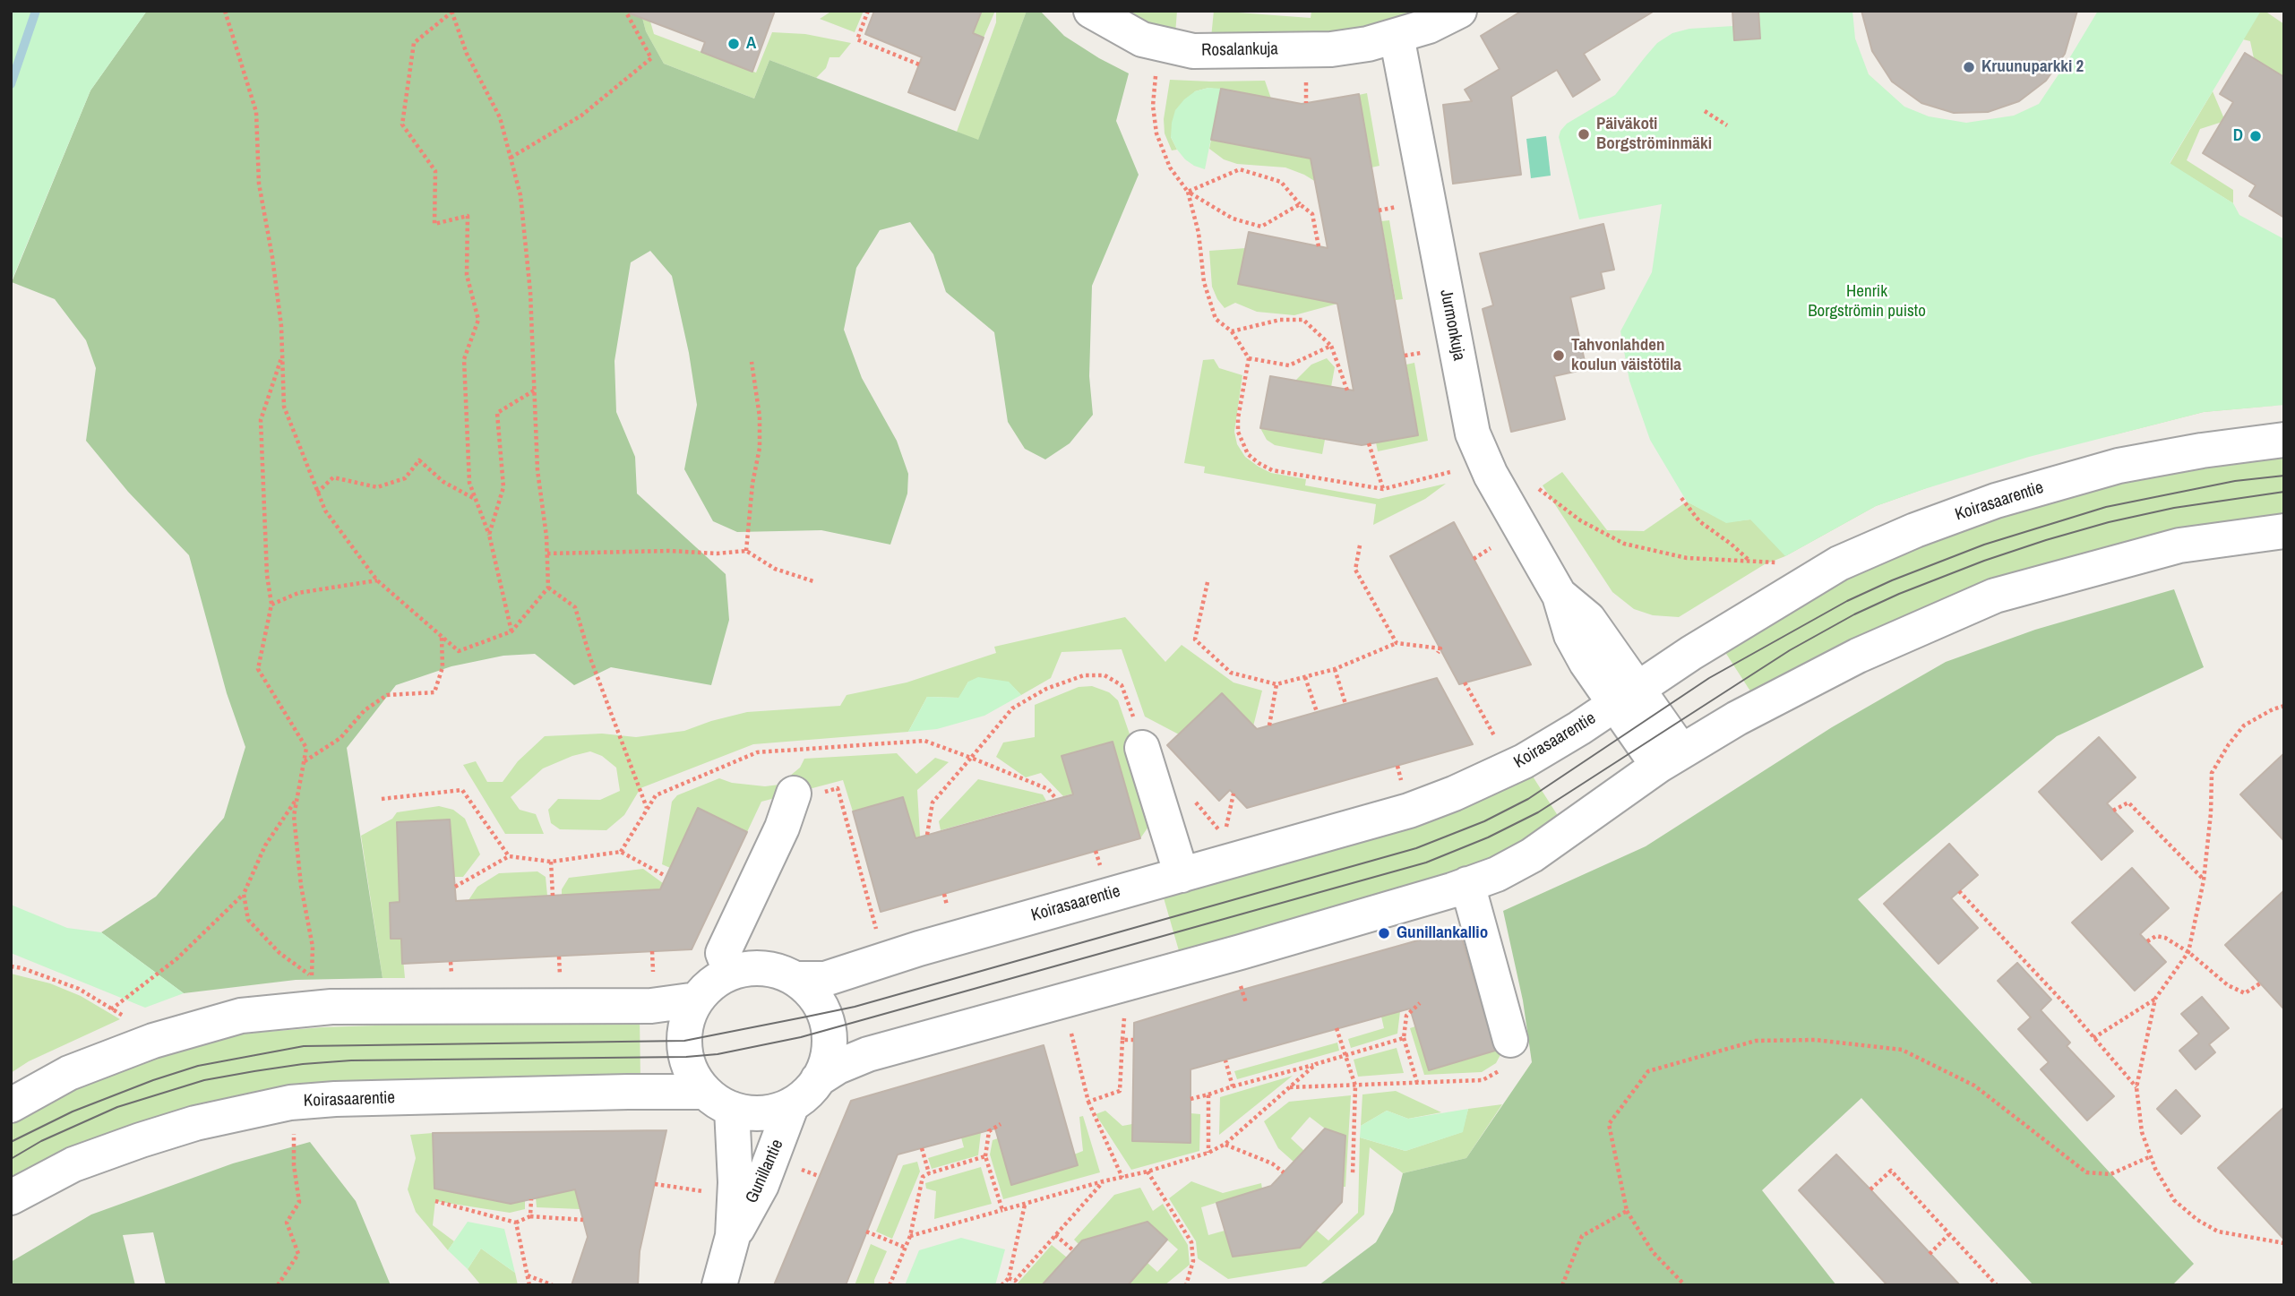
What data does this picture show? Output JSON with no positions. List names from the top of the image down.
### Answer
{
  "streets": {
    "street": [
      "Rosalankuja",
      "Jurmonkuja",
      "Koirasaarentie",
      "Gunillantie"
    ]
  },
  "crossings": [
    ["Rosalankuja", "Jurmonkuja"],
    ["Jurmonkuja", "Koirasaarentie"],
    ["Koirasaarentie", "Gunillantie"]
  ],
  "parks": ["Henrik Borgströmin puisto"],
  "places": [
    "A",
    "Kruunuparkki 2",
    "Päiväkoti Borgströminmäki",
    "D",
    "Tahvonlahden koulun väistötila",
    "Gunillankallio"
  ]
}
